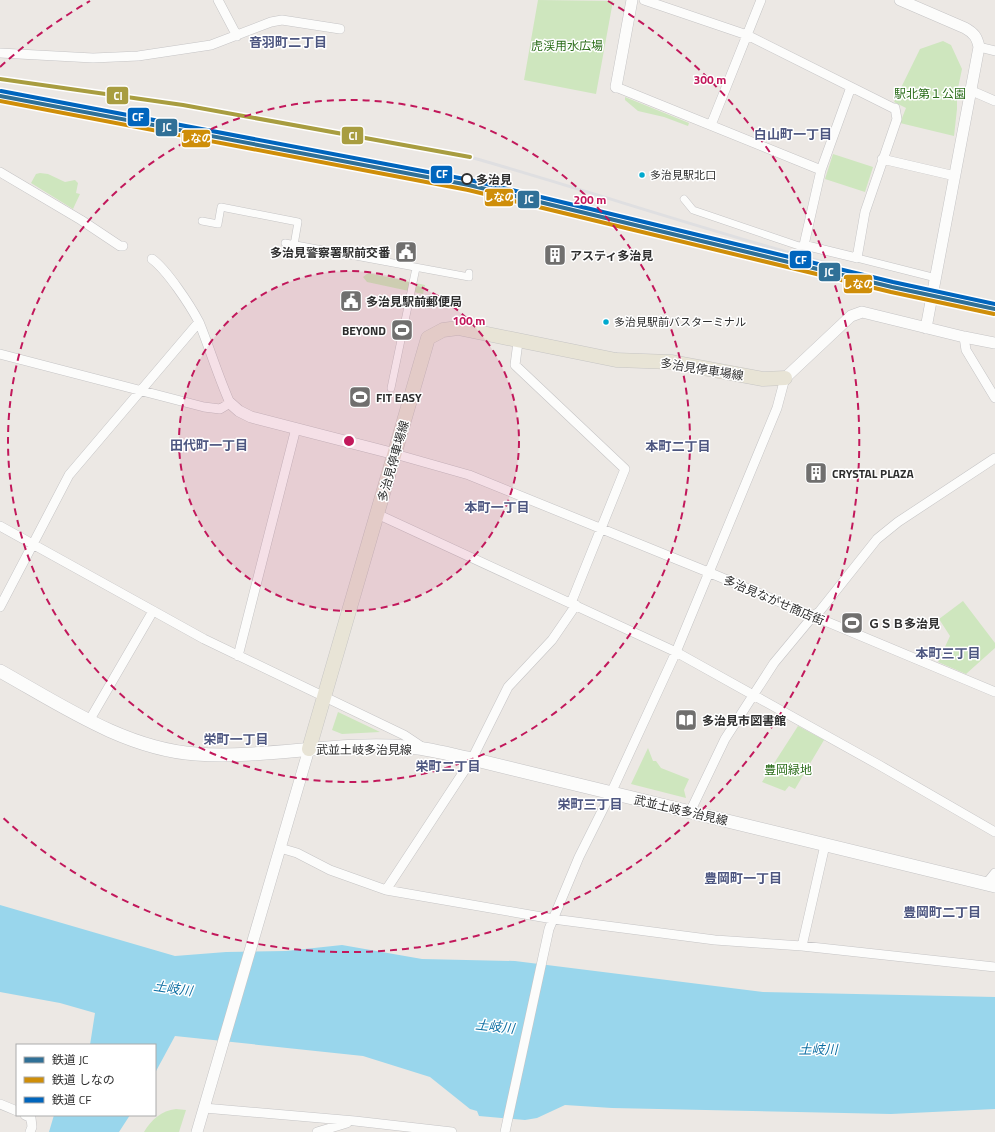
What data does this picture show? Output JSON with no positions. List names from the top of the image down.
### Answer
{
  "streets": {
    "main road": ["多治見停車場線", "武並土岐多治見線"],
    "street": ["多治見ながせ商店街"]
  },
  "crossings": [
    ["多治見停車場線", "多治見ながせ商店街"],
    ["多治見停車場線", "武並土岐多治見線"]
  ],
  "districts": [
    "音羽町二丁目",
    "白山町一丁目",
    "田代町一丁目",
    "本町二丁目",
    "本町一丁目",
    "本町三丁目",
    "栄町一丁目",
    "栄町二丁目",
    "栄町三丁目",
    "豊岡町一丁目",
    "豊岡町二丁目"
  ],
  "water": ["土岐川"],
  "parks": ["虎渓用水広場", "駅北第１公園", "豊岡緑地"],
  "places": {
    "other": ["多治見駅北口", "多治見", "多治見駅前バスターミナル"],
    "public building": ["多治見警察署駅前交番", "多治見駅前郵便局"],
    "building": ["アスティ多治見", "CRYSTAL PLAZA"],
    "sports": ["BEYOND", "FIT EASY", "ＧＳＢ多治見"],
    "library": ["多治見市図書館"]
  },
  "lines": [
    "transit line CI",
    "rail line CF",
    "rail line JC",
    "rail line しなの"
  ],
  "legend": ["鉄道 JC", "鉄道 しなの", "鉄道 CF"],
  "rings": ["300 m", "200 m", "100 m"]
}
